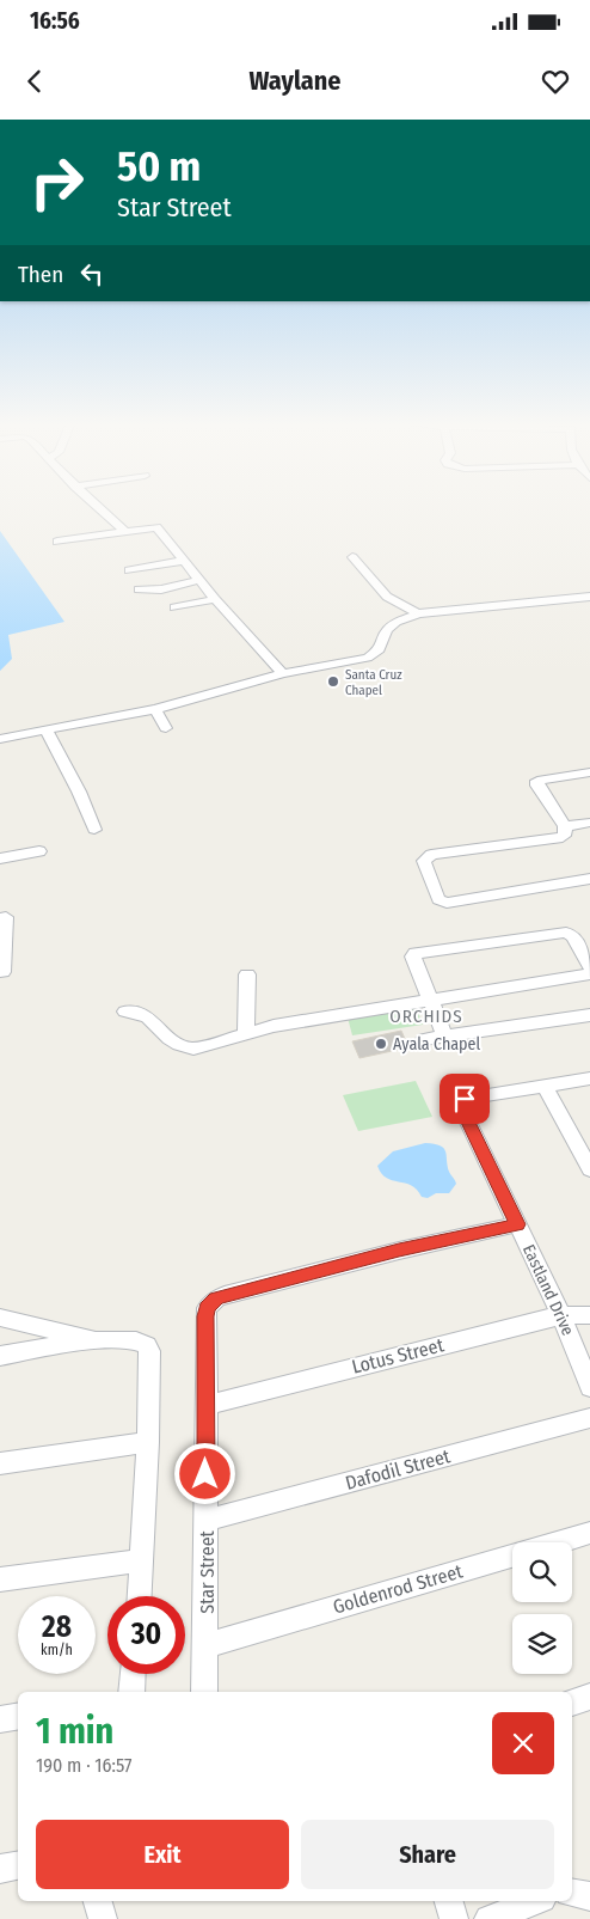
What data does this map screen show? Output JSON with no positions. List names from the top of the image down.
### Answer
{
  "streets": {
    "street": [
      "Eastland Drive",
      "Lotus Street",
      "Dafodil Street",
      "Star Street",
      "Goldenrod Street"
    ]
  },
  "crossings": [
    ["Eastland Drive", "Lotus Street"],
    ["Eastland Drive", "Star Street"],
    ["Lotus Street", "Star Street"],
    ["Dafodil Street", "Star Street"],
    ["Star Street", "Goldenrod Street"]
  ],
  "districts": ["ORCHIDS"],
  "places": ["Santa Cruz Chapel", "Ayala Chapel"],
  "page": {
    "status": "16:56",
    "header": "Waylane",
    "turn": ["50 m", "Star Street"],
    "then": "Then",
    "speed": "28 km/h",
    "limit": "30",
    "heading": ["1 min", "190 m · 16:57"],
    "buttons": ["Exit", "Share"]
  }
}
